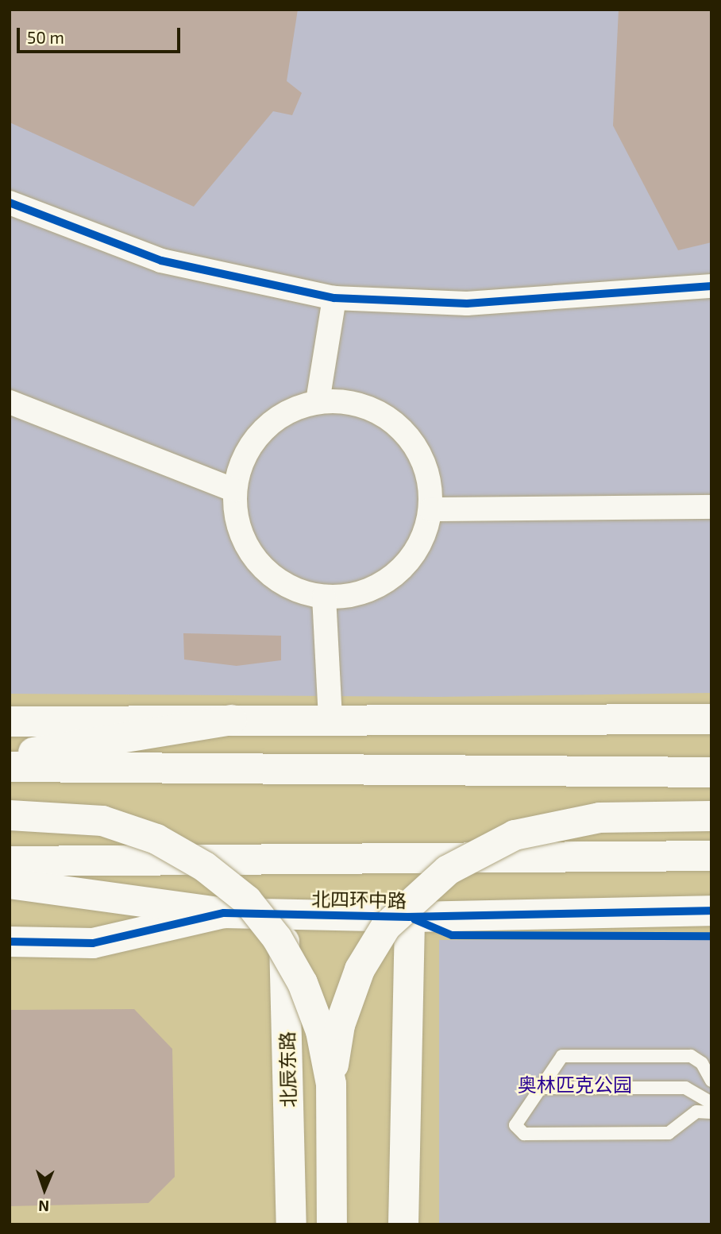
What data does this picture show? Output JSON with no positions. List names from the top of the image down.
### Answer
{
  "streets": {
    "main road": ["北四环中路", "北辰东路"]
  },
  "crossings": [
    ["北四环中路", "北辰东路"]
  ],
  "parks": ["奥林匹克公园"],
  "scale_bar": "50 m",
  "north": "bottom"
}
